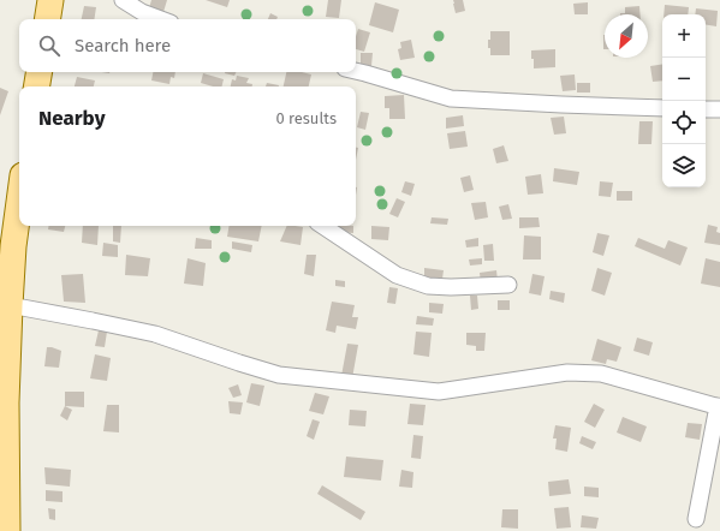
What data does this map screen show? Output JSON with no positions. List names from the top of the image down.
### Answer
{
  "north": "bottom left",
  "page": {
    "map_buttons": ["+", "−"],
    "search": "Search here",
    "heading": ["Nearby", "0 results"]
  }
}
